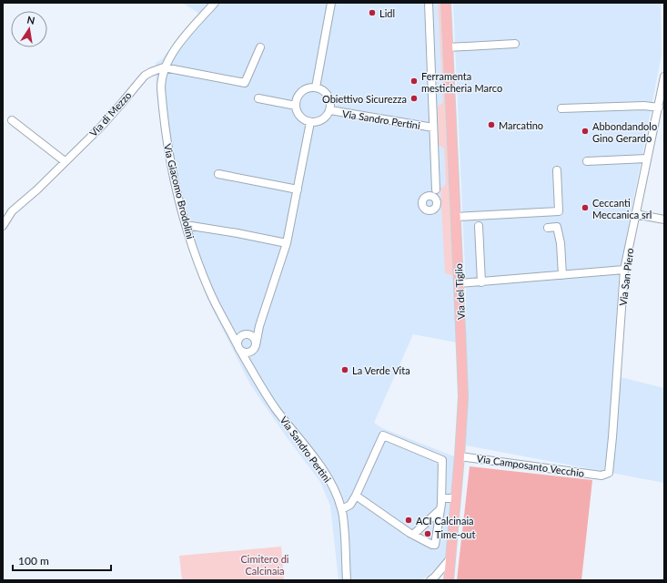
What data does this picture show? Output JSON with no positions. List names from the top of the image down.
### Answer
{
  "streets": {
    "main road": ["Via del Tiglio"],
    "street": [
      "Via di Mezzo",
      "Via Sandro Pertini",
      "Via Giacomo Brodolini",
      "Via San Piero",
      "Via Camposanto Vecchio"
    ]
  },
  "crossings": [
    ["Via di Mezzo", "Via Giacomo Brodolini"],
    ["Via Sandro Pertini", "Via Giacomo Brodolini"],
    ["Via San Piero", "Via Camposanto Vecchio"],
    ["Via del Tiglio", "Via Camposanto Vecchio"]
  ],
  "parks": ["Cimitero di Calcinaia"],
  "places": [
    "Lidl",
    "Ferramenta mesticheria Marco",
    "Obiettivo Sicurezza",
    "Marcatino",
    "Abbondandolo Gino Gerardo",
    "Ceccanti Meccanica srl",
    "La Verde Vita",
    "ACI Calcinaia",
    "Time-out"
  ],
  "scale_bar": "100 m",
  "north": "top"
}
